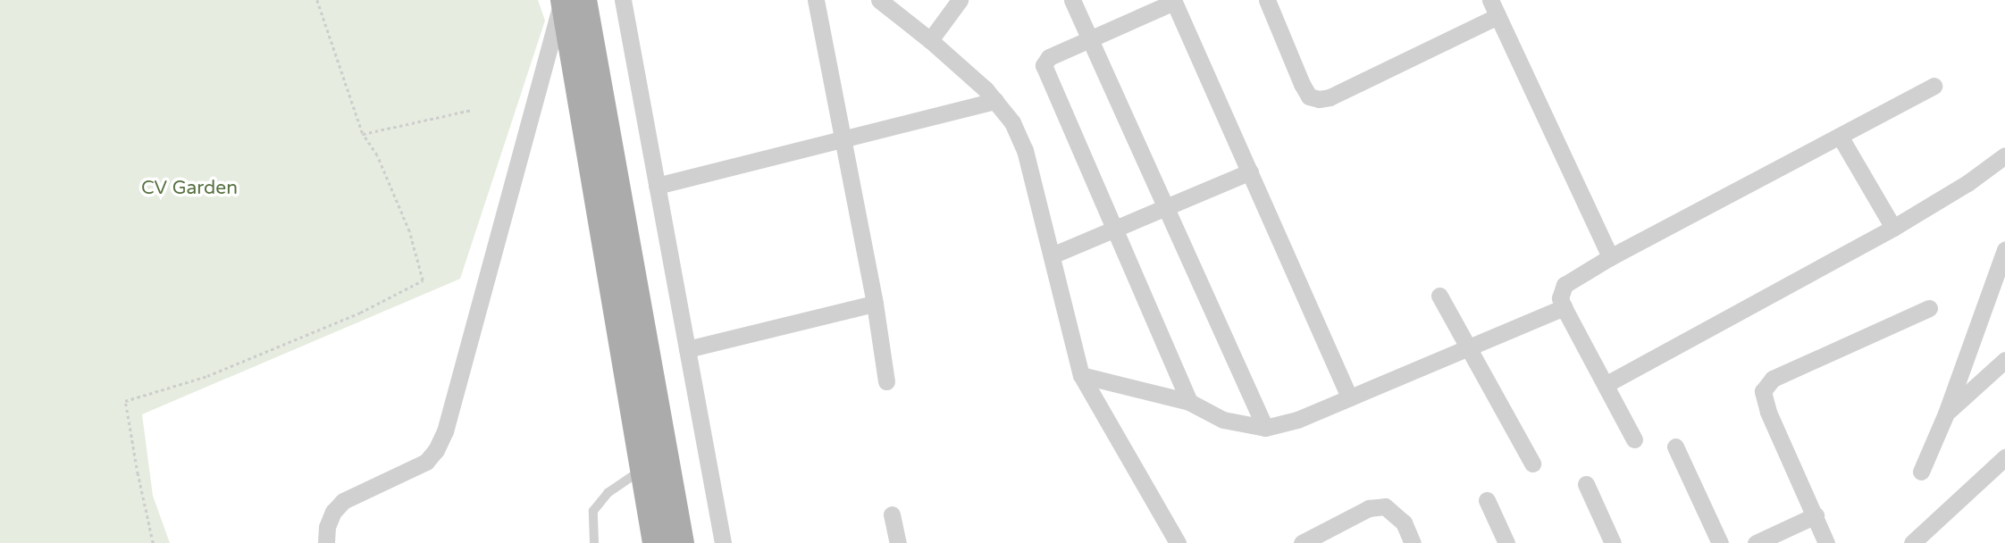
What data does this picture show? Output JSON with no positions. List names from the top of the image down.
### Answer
{
  "parks": ["CV Garden"]
}
